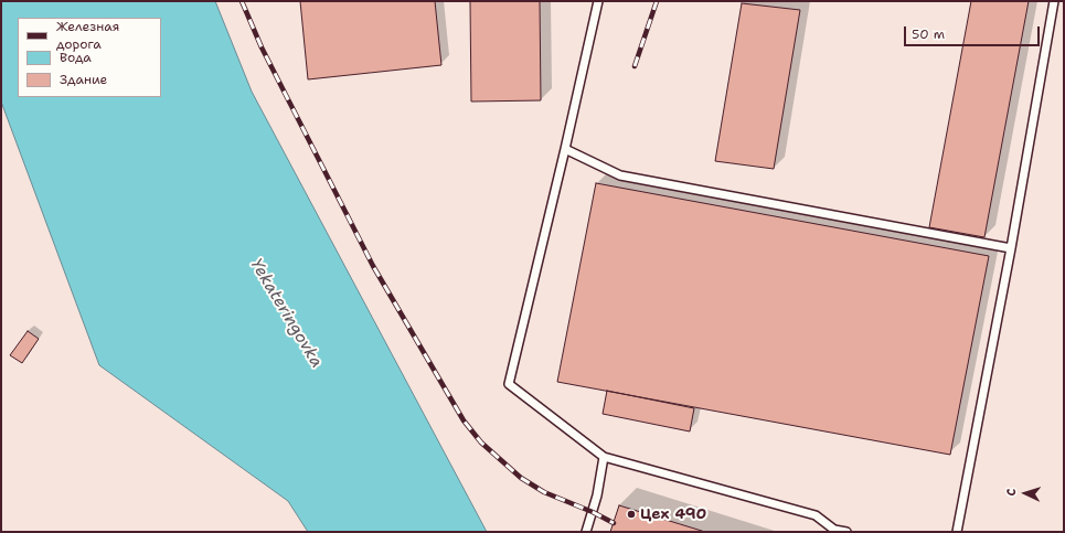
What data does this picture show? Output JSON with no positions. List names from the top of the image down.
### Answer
{
  "water": ["Yekateringovka"],
  "places": ["Цех 490"],
  "legend": ["Железная дорога", "Вода", "Здание"],
  "scale_bar": "50 m",
  "north": "left"
}
